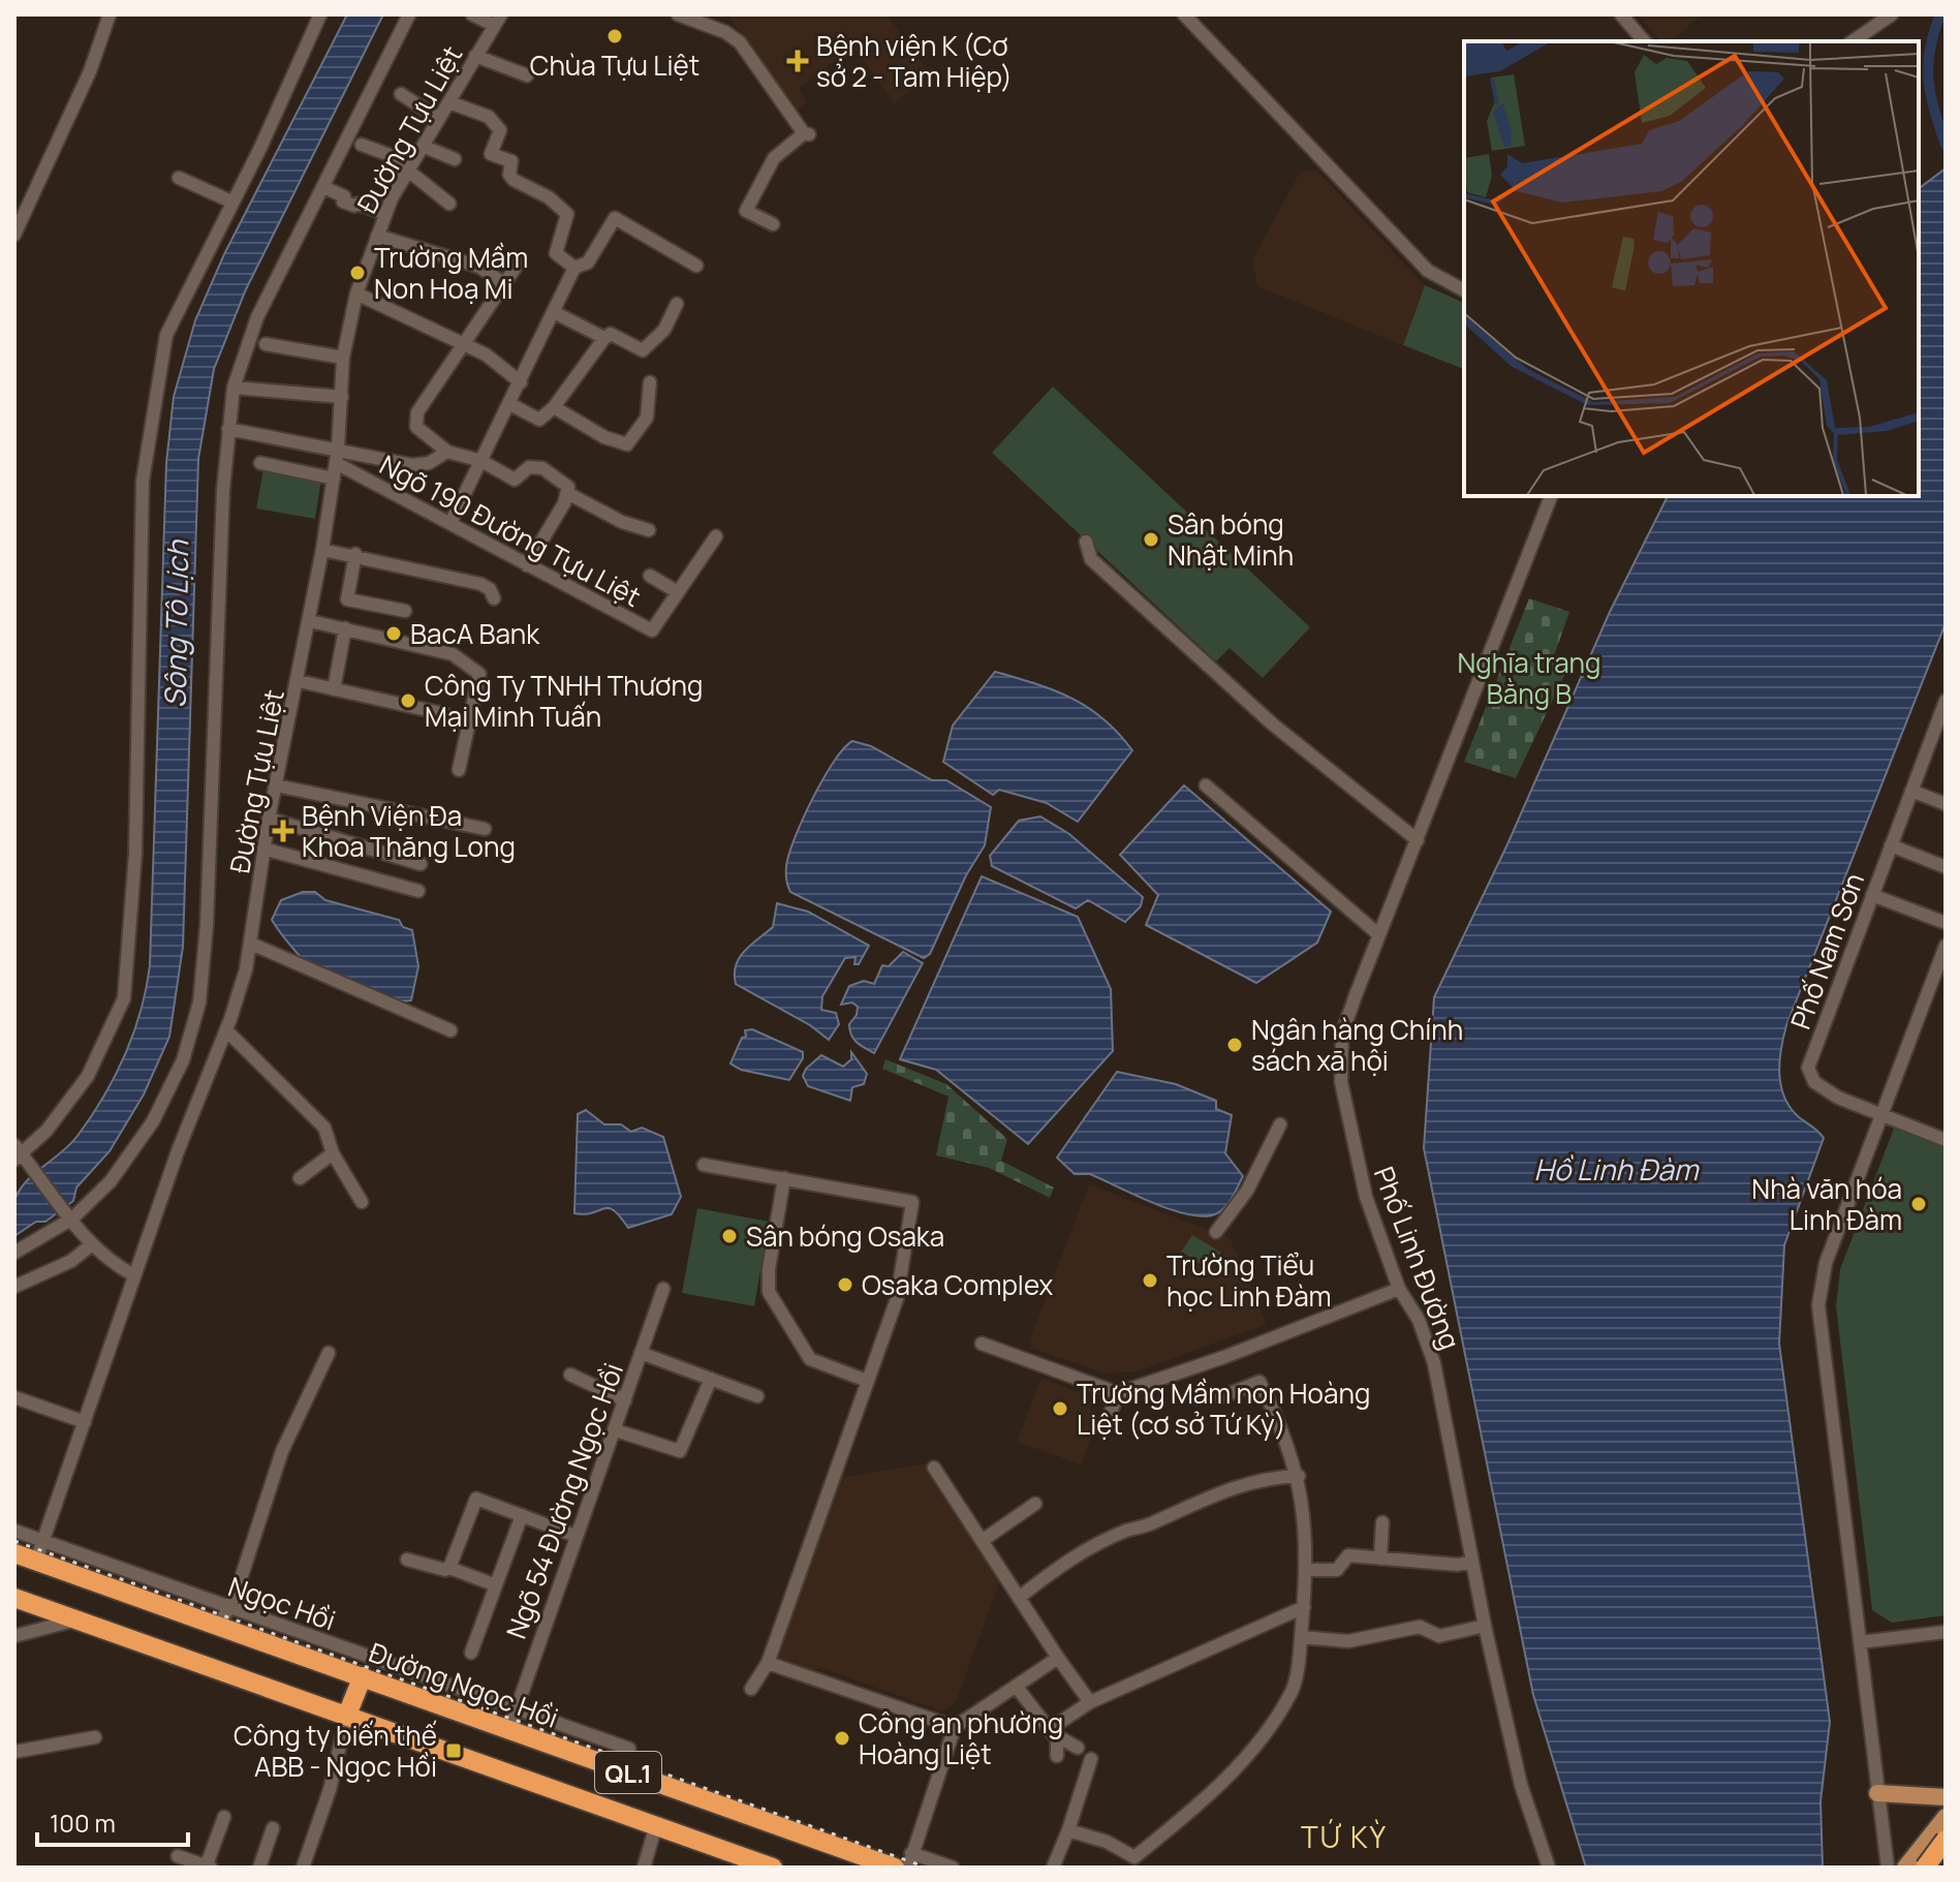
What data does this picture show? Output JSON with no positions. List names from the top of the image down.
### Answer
{
  "streets": {
    "highway": ["Đường Ngọc Hồi", "QL.1"],
    "street": [
      "Đường Tựu Liệt",
      "Ngõ 190 Đường Tựu Liệt",
      "Phố Nam Sơn",
      "Phố Linh Đường",
      "Ngõ 54 Đường Ngọc Hồi",
      "Ngọc Hồi"
    ]
  },
  "crossings": [
    ["Đường Tựu Liệt", "Ngõ 190 Đường Tựu Liệt"],
    ["Đường Tựu Liệt", "Ngọc Hồi"],
    ["Đường Tựu Liệt", "Đường Ngọc Hồi"],
    ["Ngõ 54 Đường Ngọc Hồi", "Ngọc Hồi"],
    ["Ngõ 54 Đường Ngọc Hồi", "Đường Ngọc Hồi"],
    ["Ngọc Hồi", "Đường Ngọc Hồi"]
  ],
  "districts": ["TỨ KỲ"],
  "water": ["Sông Tô Lịch", "Hồ Linh Đàm"],
  "parks": ["Nghĩa trang Bằng B"],
  "places": {
    "other": [
      "Chùa Tựu Liệt",
      "Trường Mầm Non Hoạ Mi",
      "Sân bóng Nhật Minh",
      "BacA Bank",
      "Công Ty TNHH Thương Mại Minh Tuấn",
      "Ngân hàng Chính sách xã hội",
      "Nhà văn hóa Linh Đàm",
      "Sân bóng Osaka",
      "Trường Tiểu học Linh Đàm",
      "Osaka Complex",
      "Trường Mầm non Hoàng Liệt (cơ sở Tứ Kỳ)",
      "Công an phường Hoàng Liệt"
    ],
    "health": ["Bệnh viện K (Cơ sở 2 - Tam Hiệp)", "Bệnh Viện Đa Khoa Thăng Long"],
    "transit": ["Công ty biến thế ABB - Ngọc Hồi"]
  },
  "scale_bar": "100 m"
}
